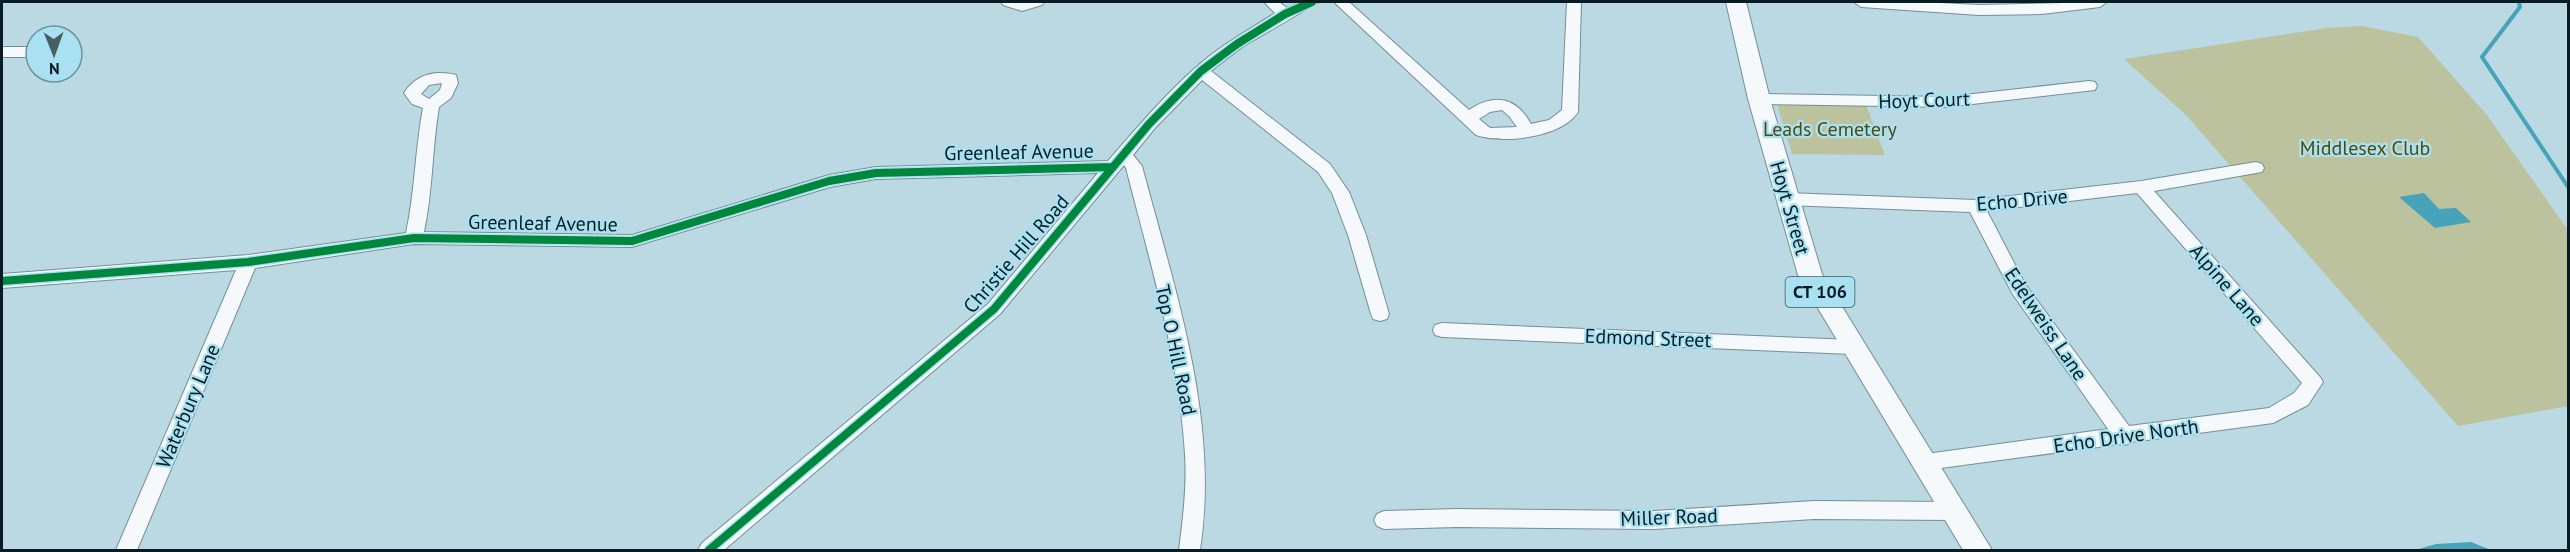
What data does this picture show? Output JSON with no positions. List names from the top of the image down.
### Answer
{
  "streets": {
    "main road": ["Hoyt Street", "CT 106"],
    "street": [
      "Hoyt Court",
      "Greenleaf Avenue",
      "Echo Drive",
      "Christie Hill Road",
      "Alpine Lane",
      "Edelweiss Lane",
      "Edmond Street",
      "Top O Hill Road",
      "Waterbury Lane",
      "Echo Drive North",
      "Miller Road"
    ]
  },
  "crossings": [
    ["Hoyt Court", "Hoyt Street"],
    ["Greenleaf Avenue", "Christie Hill Road"],
    ["Greenleaf Avenue", "Top O Hill Road"],
    ["Greenleaf Avenue", "Waterbury Lane"],
    ["Echo Drive", "Hoyt Street"],
    ["Echo Drive", "Alpine Lane"],
    ["Echo Drive", "Edelweiss Lane"],
    ["Hoyt Street", "Edmond Street"],
    ["Hoyt Street", "Echo Drive North"],
    ["Hoyt Street", "Miller Road"],
    ["Christie Hill Road", "Top O Hill Road"],
    ["Alpine Lane", "Echo Drive North"],
    ["Edelweiss Lane", "Echo Drive North"]
  ],
  "parks": ["Leads Cemetery", "Middlesex Club"],
  "north": "bottom"
}
